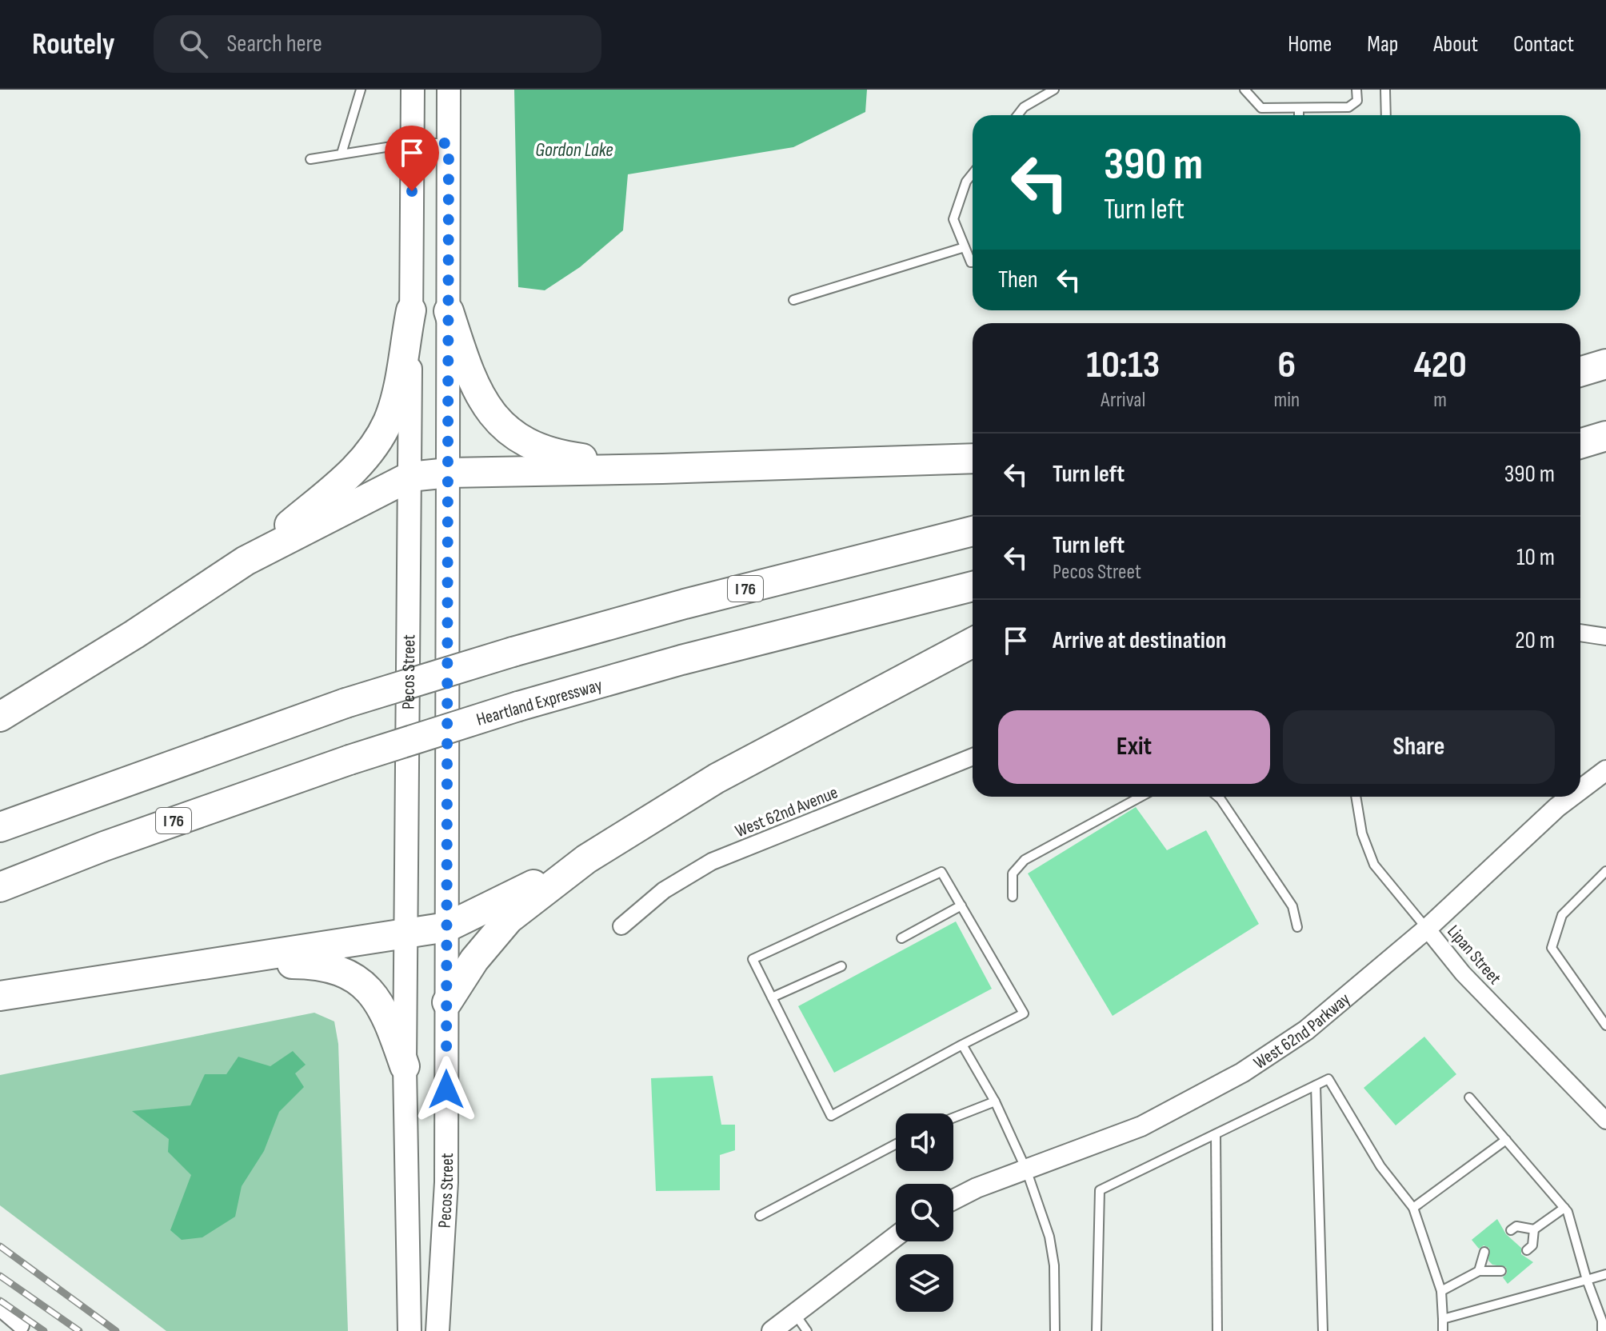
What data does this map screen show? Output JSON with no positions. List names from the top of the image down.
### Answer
{
  "streets": {
    "highway": ["I 76", "Heartland Expressway"],
    "main road": ["Pecos Street"],
    "street": ["West 62nd Avenue", "Lipan Street", "West 62nd Parkway"]
  },
  "crossings": [
    ["Lipan Street", "West 62nd Parkway"]
  ],
  "water": ["Gordon Lake"],
  "page": {
    "header": "Routely",
    "search": "Search here",
    "nav": [
      "Home",
      "Map",
      "About",
      "Contact"
    ],
    "turn": ["390 m", "Turn left"],
    "then": "Then",
    "eta": [
      "10:13",
      "Arrival",
      "6",
      "min",
      "420",
      "m"
    ],
    "list": [
      {
        "name": "Turn left",
        "value": "390 m"
      },
      {
        "name": "Turn left",
        "note": "Pecos Street",
        "value": "10 m"
      },
      {
        "name": "Arrive at destination",
        "value": "20 m"
      }
    ],
    "buttons": ["Exit", "Share"]
  }
}
